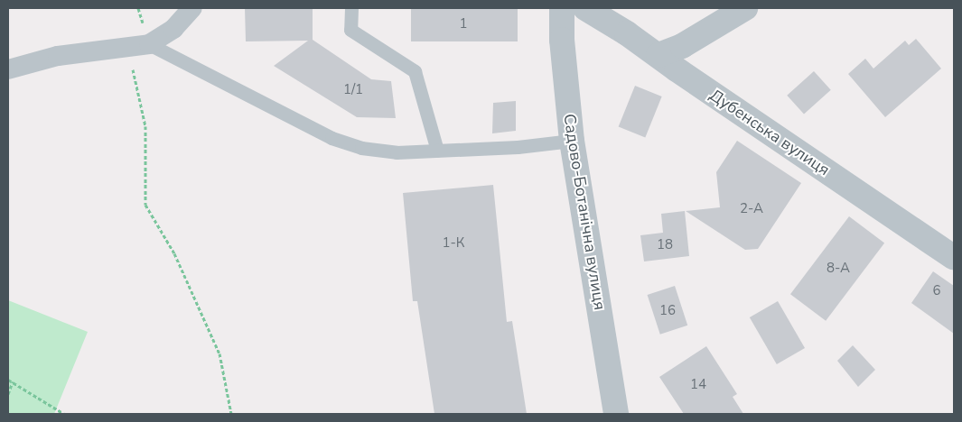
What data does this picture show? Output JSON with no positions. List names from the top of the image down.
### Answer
{
  "streets": {
    "street": ["Дубенська вулиця", "Садово-Ботанічна вулиця"]
  },
  "house_numbers": [
    "1",
    "1/1",
    "2-А",
    "1-К",
    "18",
    "8-А",
    "6",
    "16",
    "14"
  ]
}
